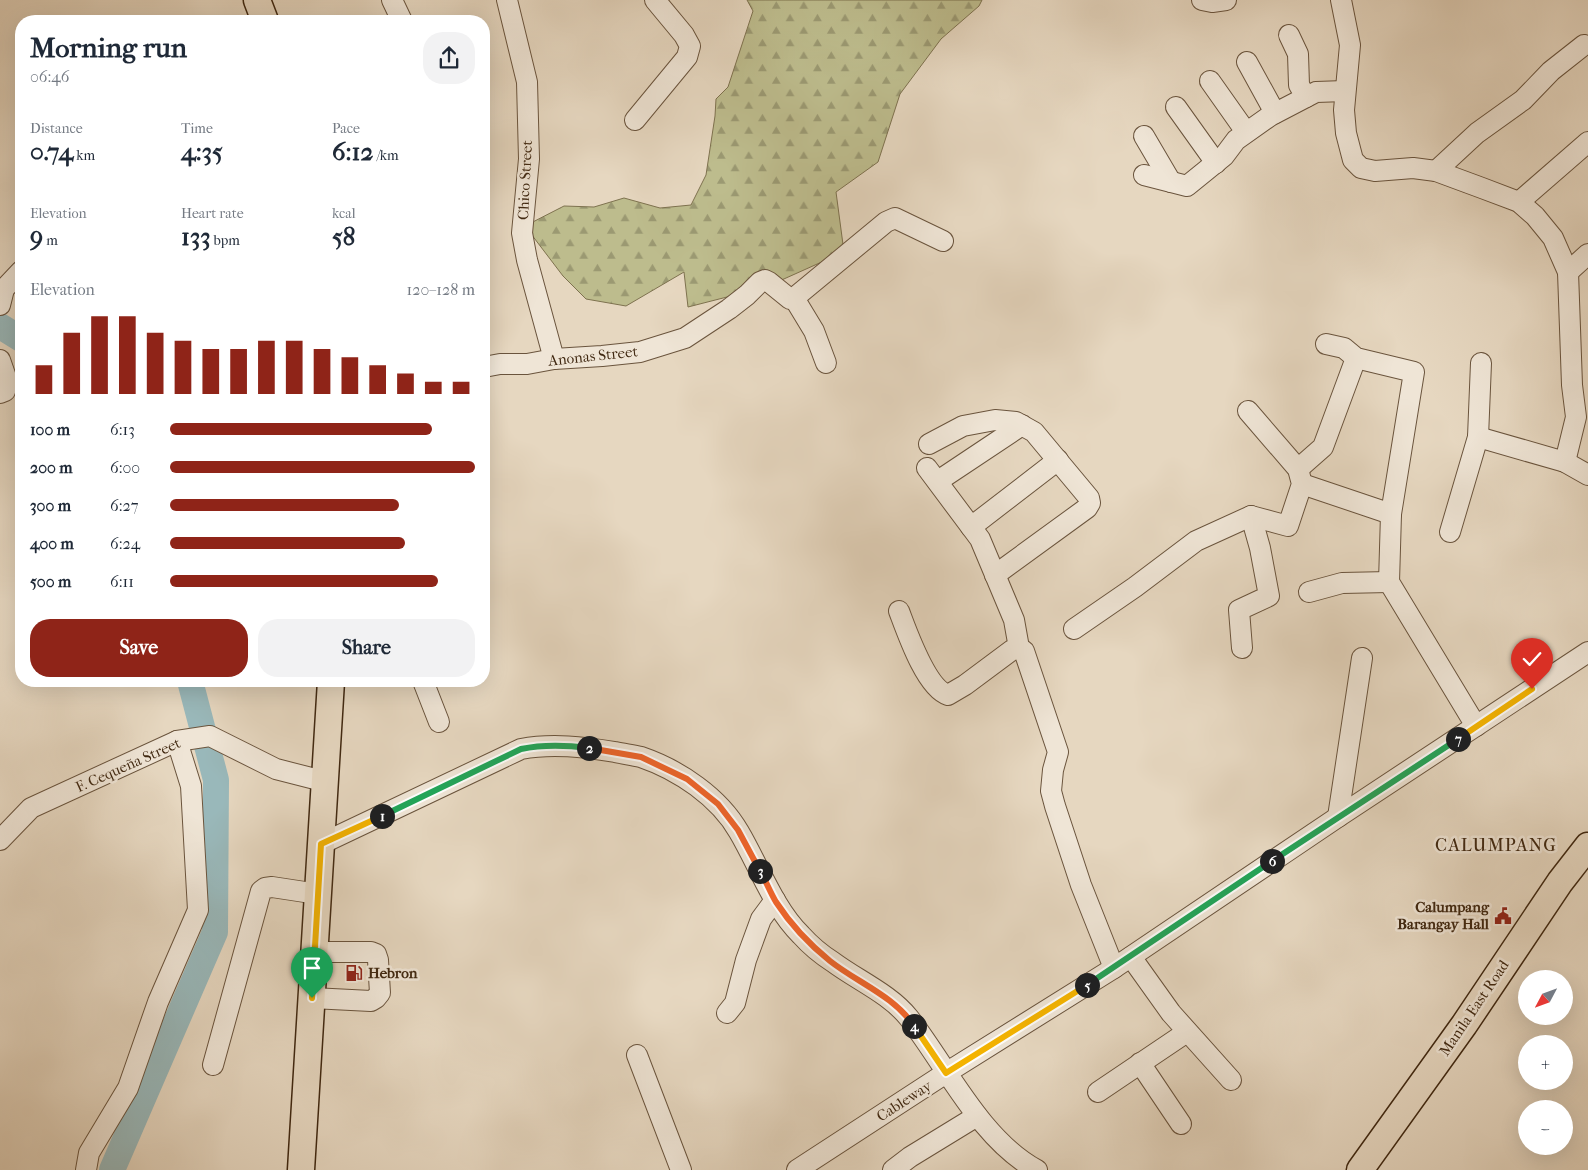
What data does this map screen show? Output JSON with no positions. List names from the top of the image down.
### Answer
{
  "streets": {
    "main road": ["Manila East Road"],
    "street": [
      "Chico Street",
      "Anonas Street",
      "F. Cequeña Street",
      "Cableway"
    ]
  },
  "crossings": [
    ["Chico Street", "Anonas Street"]
  ],
  "districts": ["CALUMPANG"],
  "places": {
    "public building": ["Calumpang Barangay Hall"],
    "fuel station": ["Hebron"]
  },
  "north": "bottom left",
  "page": {
    "heading": ["Morning run", "06:46"],
    "stats": [
      ["Distance", "0.74 km"],
      ["Time", "4:35"],
      ["Pace", "6:12 /km"],
      ["Elevation", "9 m"],
      ["Heart rate", "133 bpm"],
      ["kcal", "58"]
    ],
    "chart": ["Elevation", "120–128 m"],
    "list": [
      {
        "name": "100 m",
        "note": "6:13"
      },
      {
        "name": "200 m",
        "note": "6:00"
      },
      {
        "name": "300 m",
        "note": "6:27"
      },
      {
        "name": "400 m",
        "note": "6:24"
      },
      {
        "name": "500 m",
        "note": "6:11"
      }
    ],
    "buttons": ["Save", "Share"],
    "pins": [
      "7",
      "2",
      "1",
      "6",
      "3",
      "5",
      "4"
    ],
    "map_buttons": ["+", "−"]
  }
}
